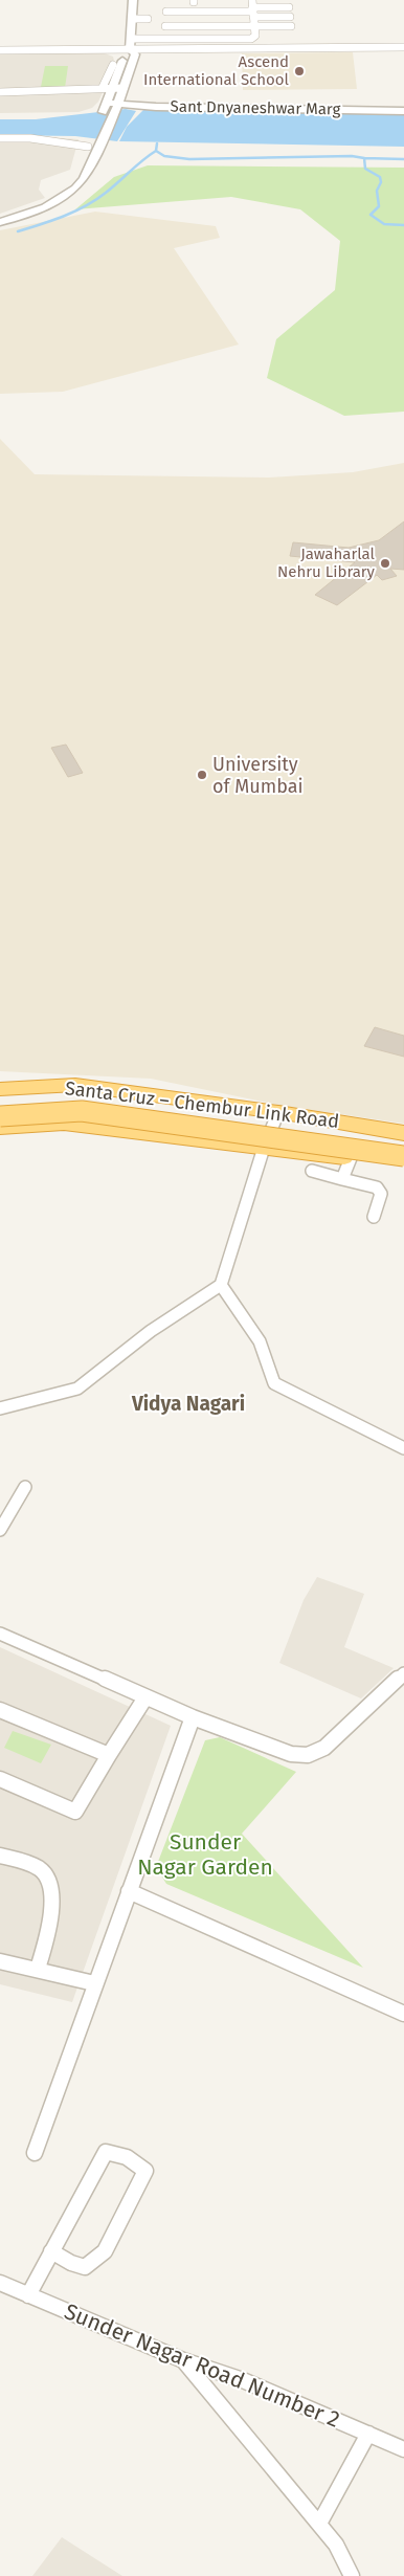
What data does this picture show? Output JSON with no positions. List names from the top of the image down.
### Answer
{
  "streets": {
    "highway": ["Santa Cruz – Chembur Link Road"],
    "street": ["Sant Dnyaneshwar Marg", "Sunder Nagar Road Number 2"]
  },
  "districts": ["Vidya Nagari"],
  "parks": ["Sunder Nagar Garden"],
  "places": ["Ascend International School", "Jawaharlal Nehru Library", "University of Mumbai"]
}
